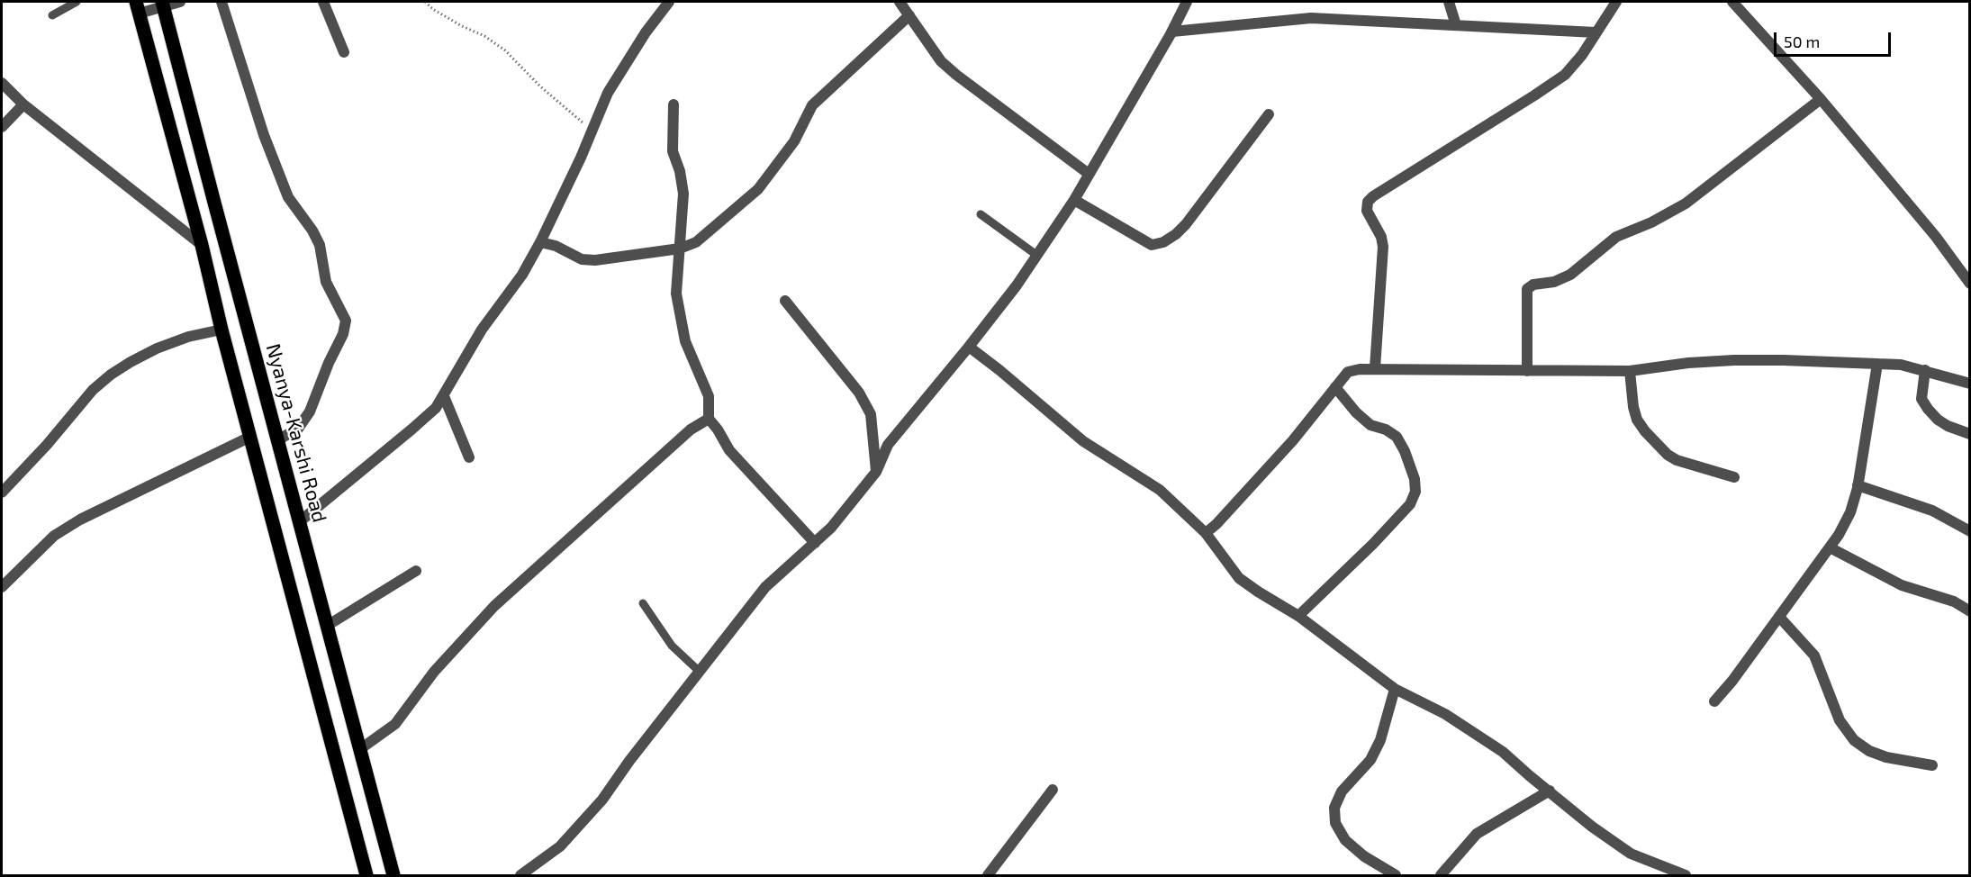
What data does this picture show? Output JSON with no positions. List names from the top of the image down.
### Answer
{
  "streets": {
    "main road": ["Nyanya-Karshi Road"]
  },
  "scale_bar": "50 m"
}
